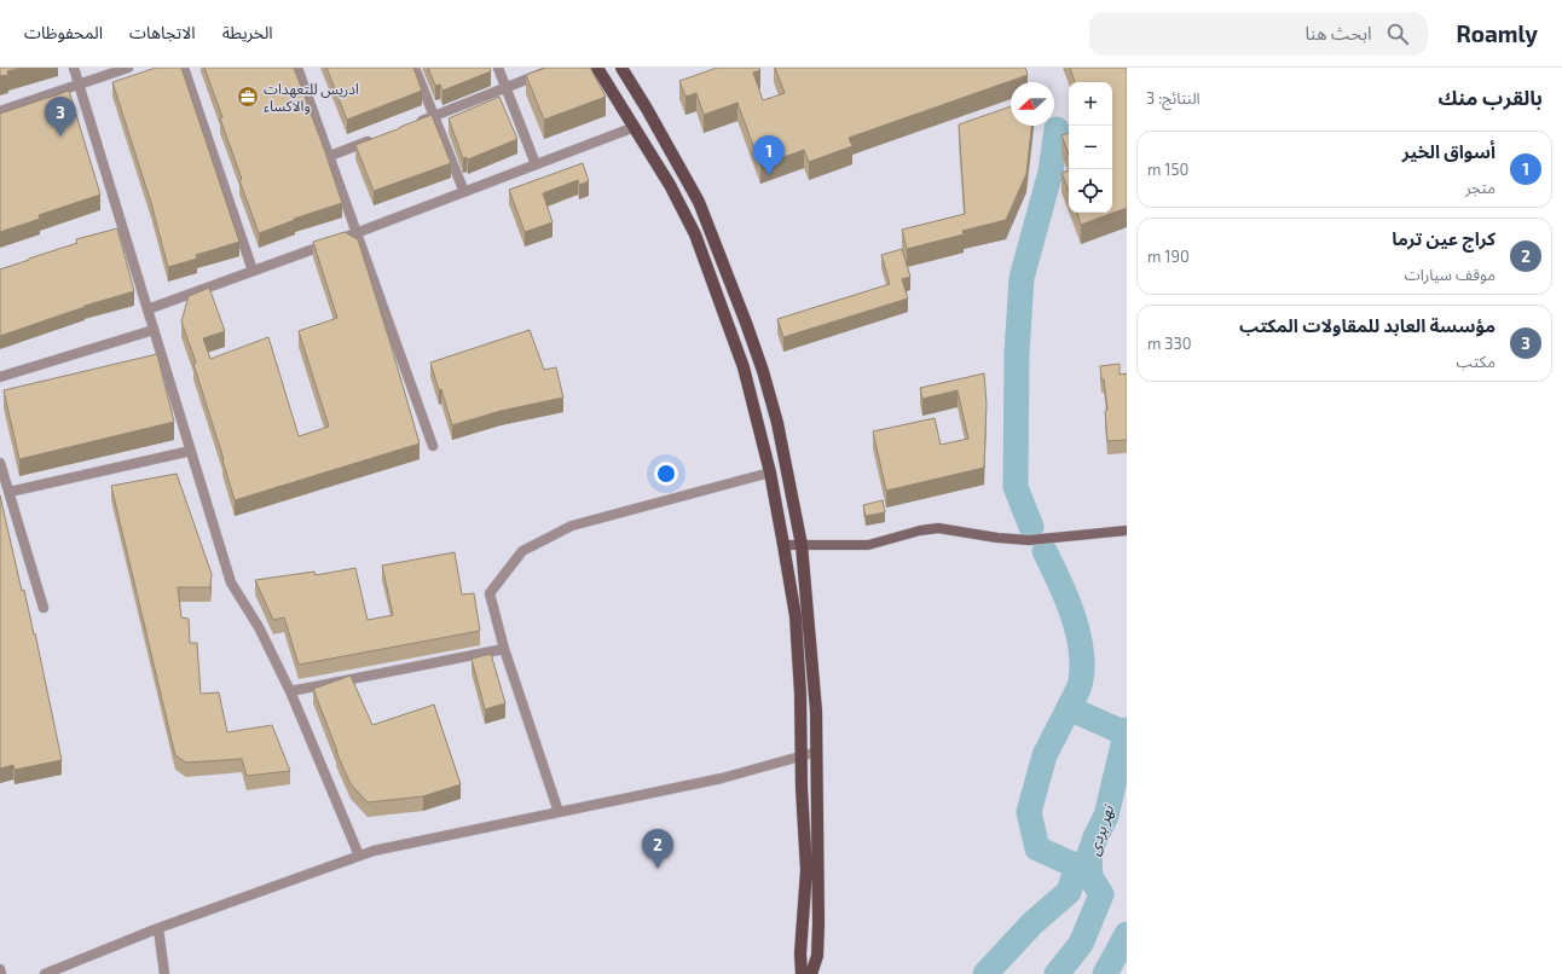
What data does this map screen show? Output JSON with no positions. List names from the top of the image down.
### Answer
{
  "water": ["نهر بردى"],
  "places": {
    "office": ["ادريس للتعهدات والاكساء"]
  },
  "north": "left",
  "page": {
    "header": "Roamly",
    "search": "ابحث هنا",
    "nav": ["الخريطة", "الاتجاهات", "المحفوظات"],
    "heading": ["بالقرب منك", "النتائج: 3"],
    "map_buttons": ["+", "−"],
    "pins": ["3", "1", "2"],
    "list": [
      {
        "mark": "1",
        "name": "أسواق الخير",
        "note": "متجر",
        "value": "150 m"
      },
      {
        "mark": "2",
        "name": "كراج عين ترما",
        "note": "موقف سيارات",
        "value": "190 m"
      },
      {
        "mark": "3",
        "name": "مؤسسة العابد للمقاولات المكتب",
        "note": "مكتب",
        "value": "330 m"
      }
    ]
  }
}
